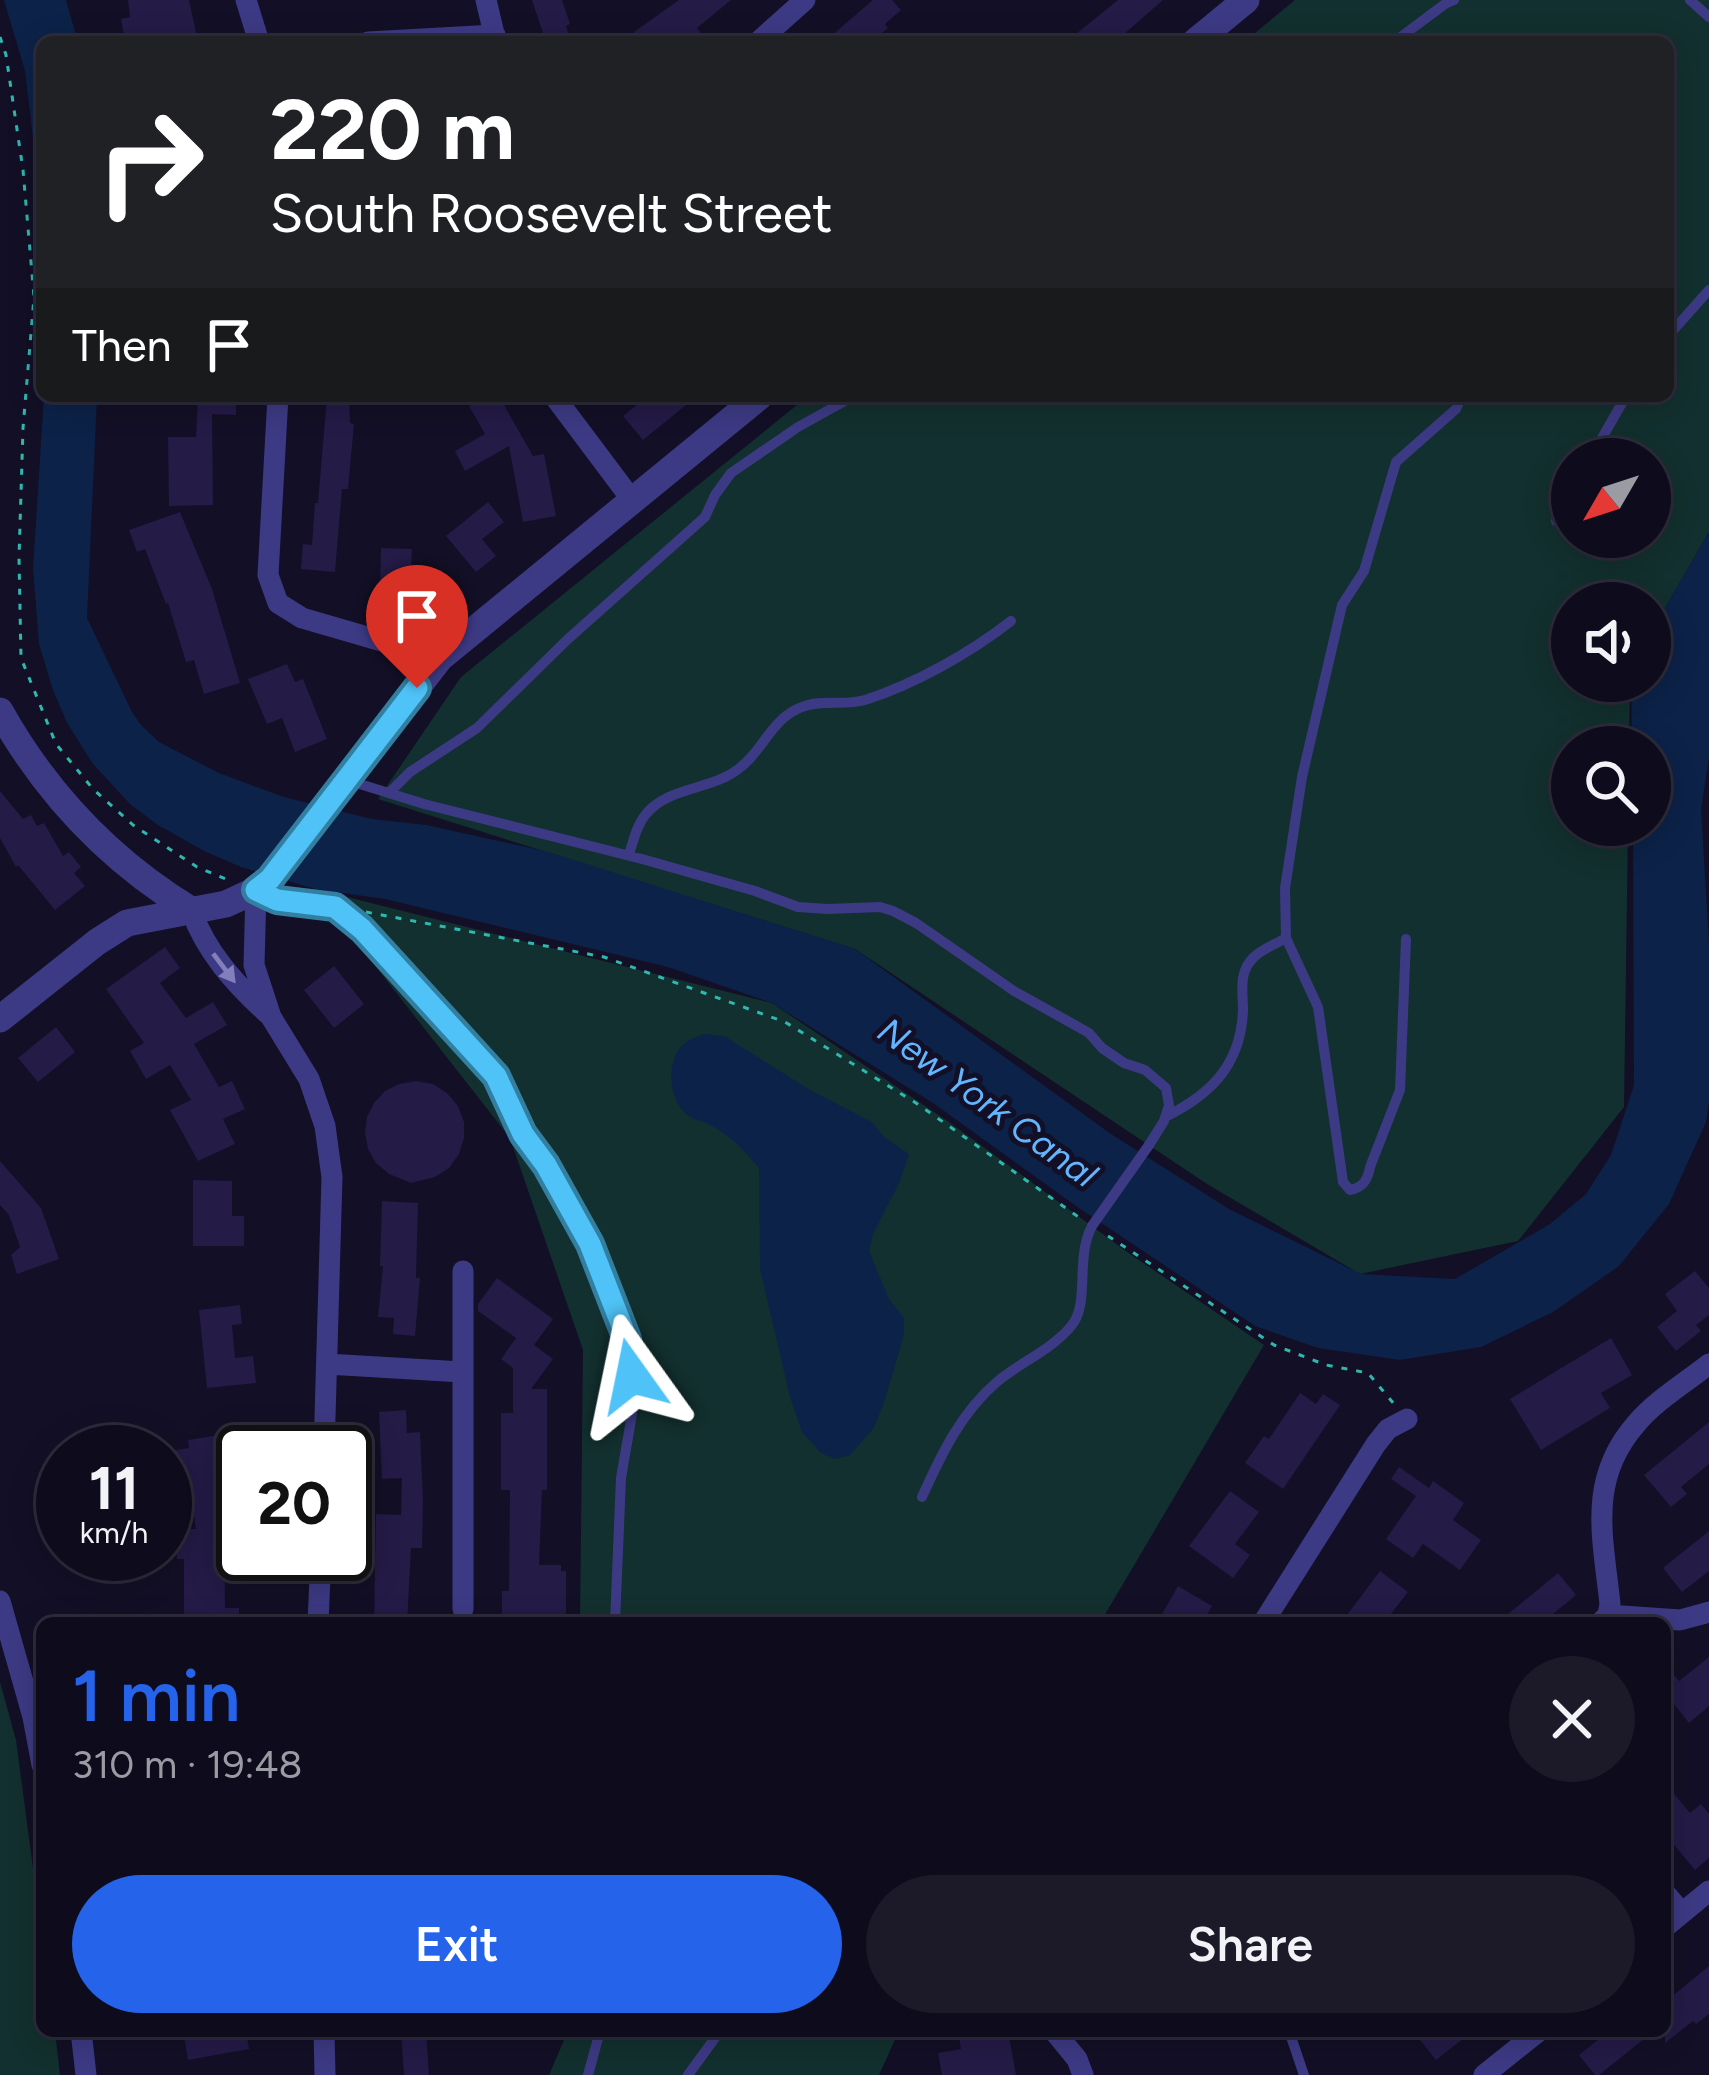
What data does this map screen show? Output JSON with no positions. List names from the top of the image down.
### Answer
{
  "water": ["New York Canal"],
  "north": "bottom left",
  "page": {
    "turn": ["220 m", "South Roosevelt Street"],
    "then": "Then",
    "speed": "11 km/h",
    "limit": "20",
    "heading": ["1 min", "310 m · 19:48"],
    "buttons": ["Exit", "Share"]
  }
}
